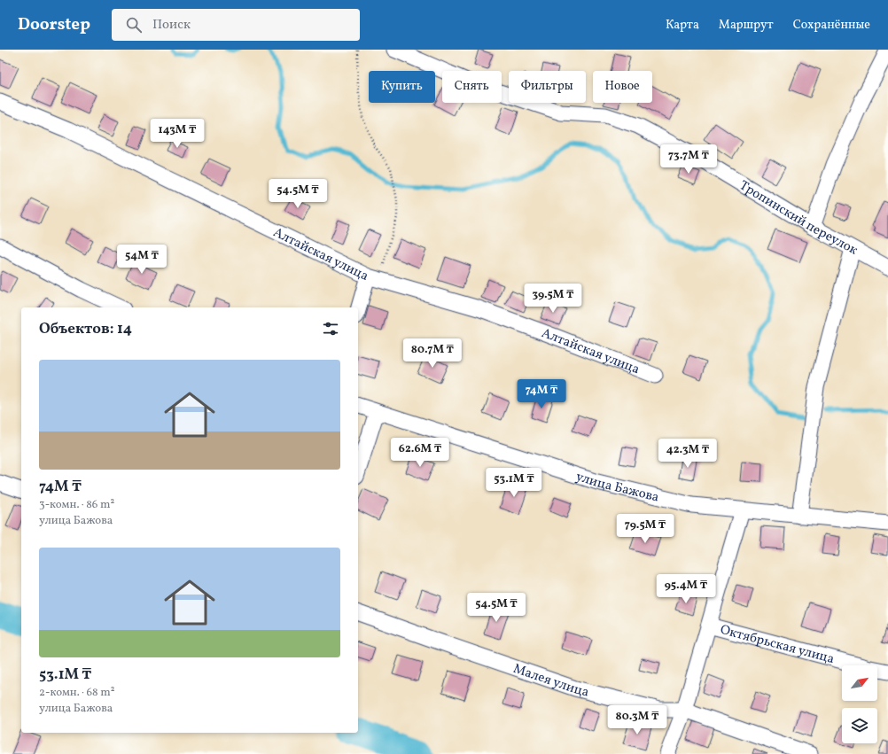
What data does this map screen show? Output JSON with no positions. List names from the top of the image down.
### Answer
{
  "streets": {
    "street": [
      "Тропинский переулок",
      "Алтайская улица",
      "улица Бажова",
      "Октябрьская улица",
      "Малея улица"
    ]
  },
  "north": "top right",
  "page": {
    "header": "Doorstep",
    "search": "Поиск",
    "nav": ["Карта", "Маршрут", "Сохранённые"],
    "chip": [
      "Купить",
      "Снять",
      "Фильтры",
      "Новое"
    ],
    "price": [
      "143M ₸",
      "73.7M ₸",
      "54.5M ₸",
      "54M ₸",
      "39.5M ₸",
      "80.7M ₸",
      "74M ₸",
      "62.6M ₸",
      "42.3M ₸",
      "53.1M ₸",
      "79.5M ₸",
      "95.4M ₸",
      "54.5M ₸",
      "80.3M ₸"
    ],
    "heading": "Объектов: 14",
    "list": [
      {
        "name": "74M ₸",
        "note": "3-комн. · 86 m² · улица Бажова"
      },
      {
        "name": "53.1M ₸",
        "note": "2-комн. · 68 m² · улица Бажова"
      }
    ]
  }
}
